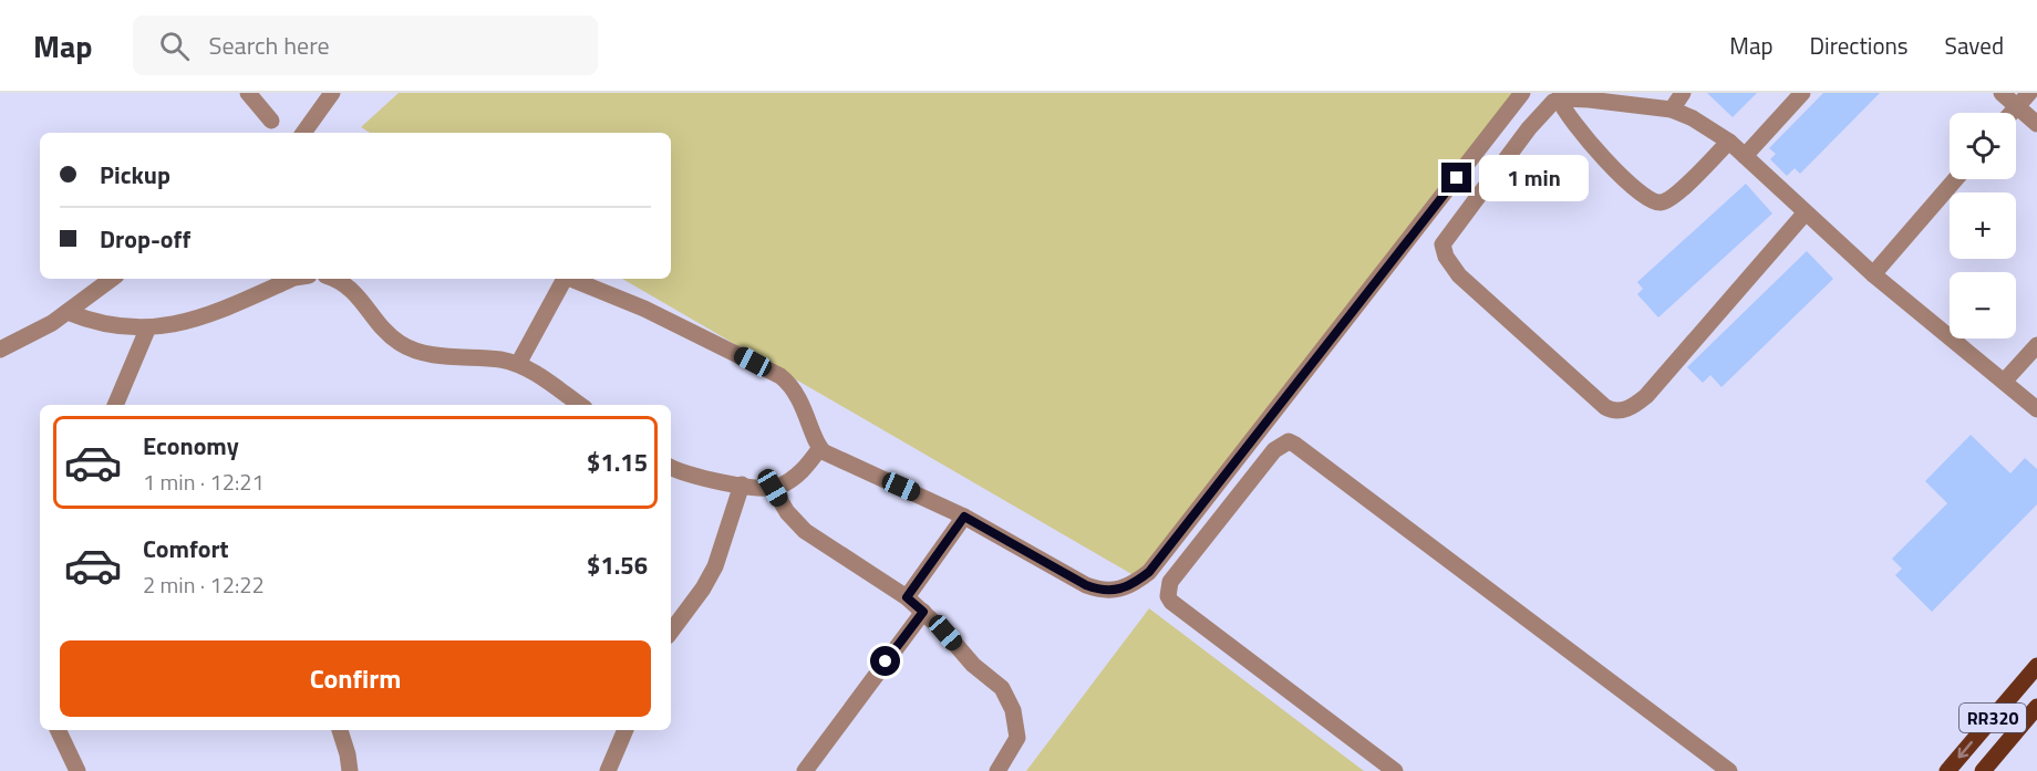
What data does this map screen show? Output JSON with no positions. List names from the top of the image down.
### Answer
{
  "streets": {
    "main road": ["RR320"]
  },
  "page": {
    "header": "Map",
    "search": "Search here",
    "nav": ["Map", "Directions", "Saved"],
    "map_buttons": ["+", "−"],
    "banner": ["Pickup", "Drop-off"],
    "bubble": "1 min",
    "list": [
      {
        "name": "Economy",
        "note": "1 min · 12:21",
        "value": "$1.15"
      },
      {
        "name": "Comfort",
        "note": "2 min · 12:22",
        "value": "$1.56"
      }
    ],
    "buttons": "Confirm"
  }
}
